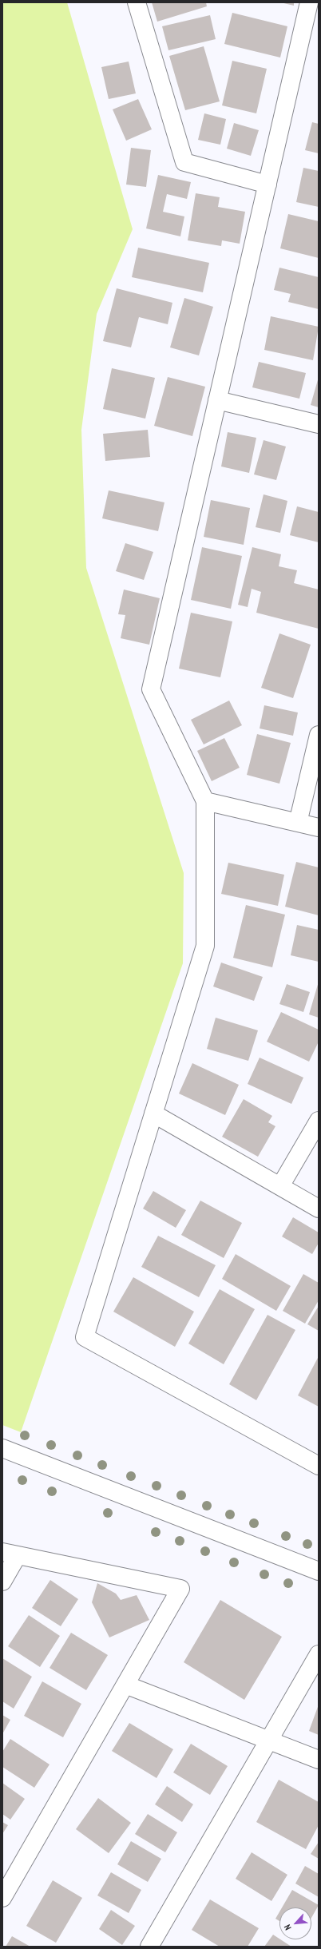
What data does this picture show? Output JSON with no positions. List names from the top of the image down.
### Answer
{
  "north": "bottom left"
}
